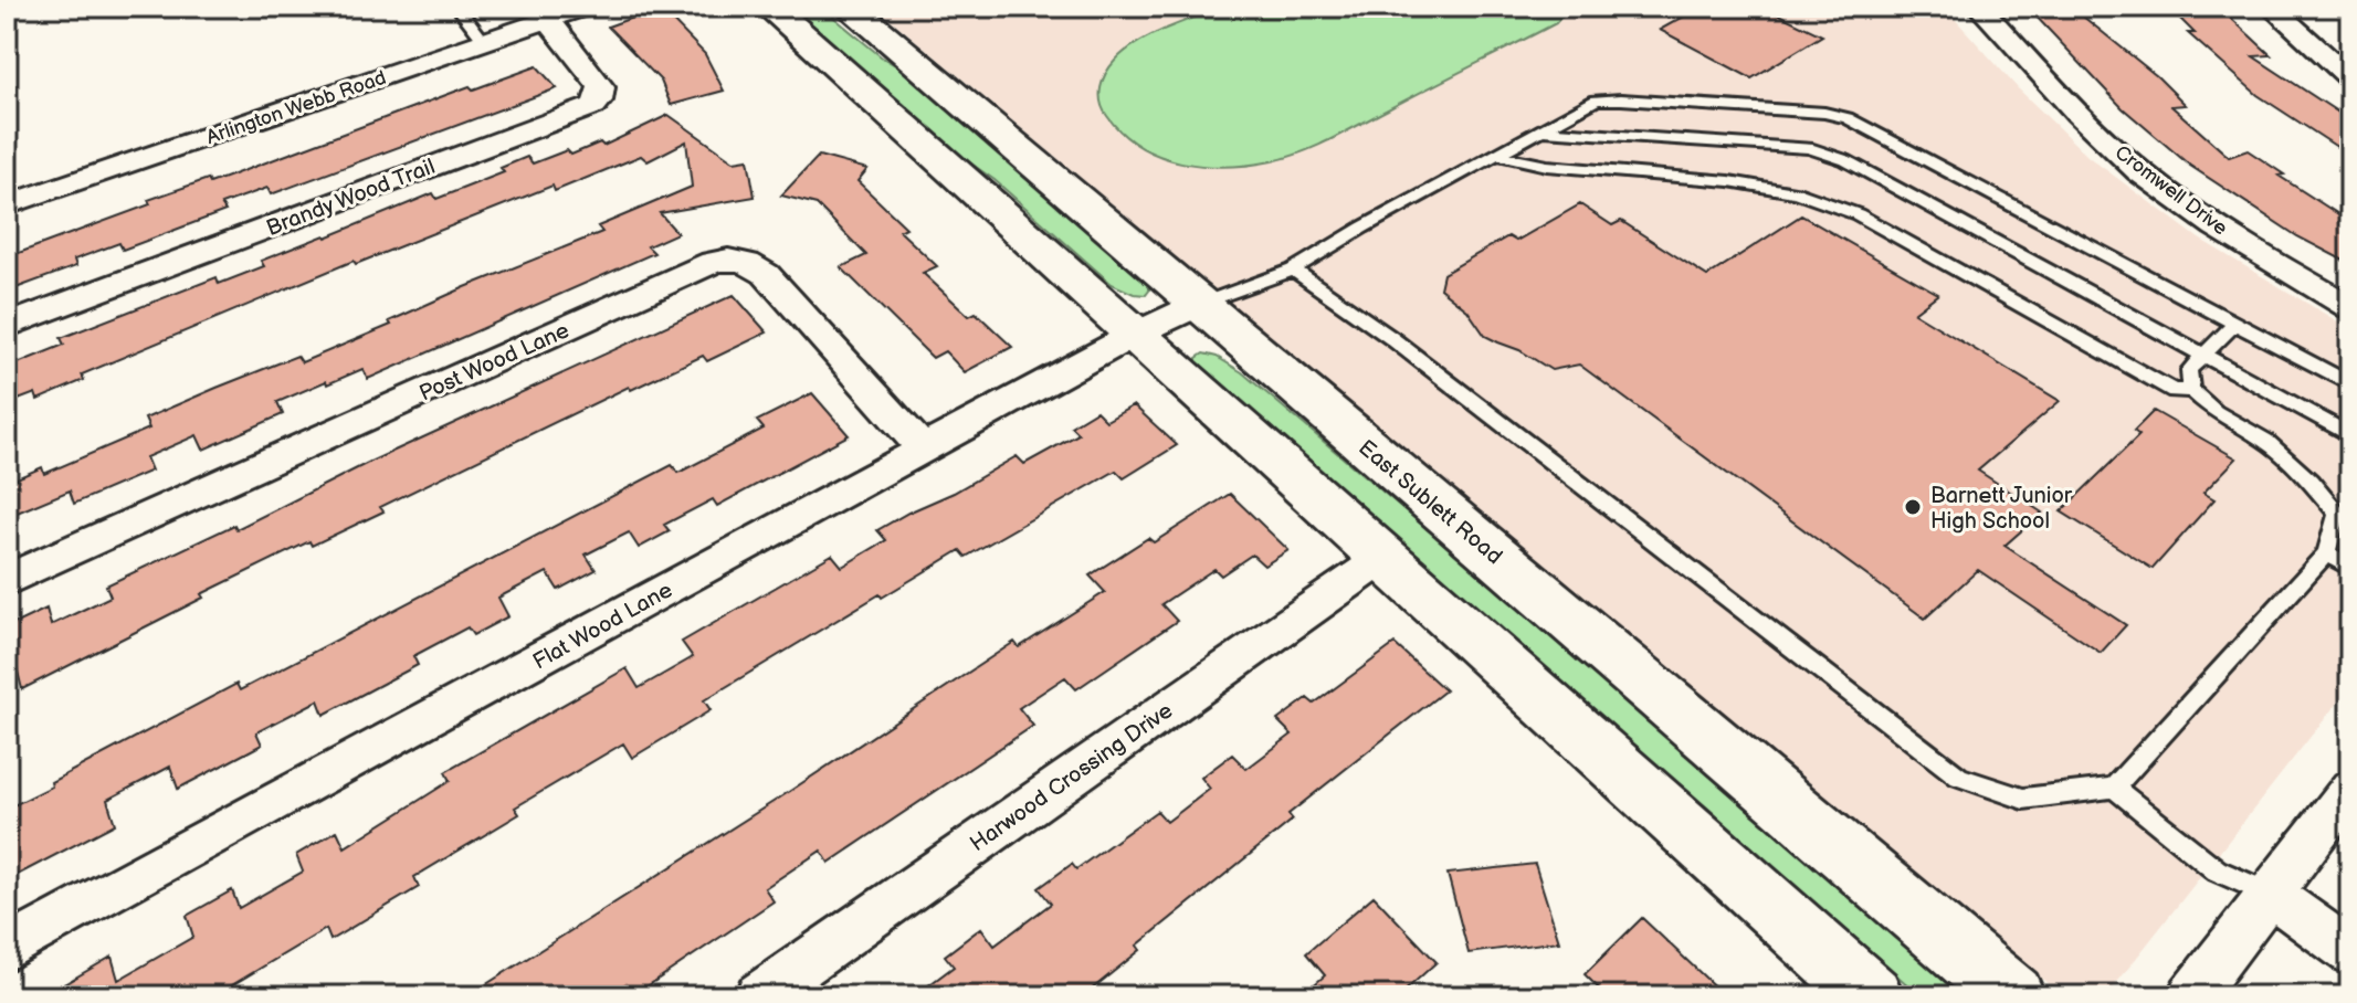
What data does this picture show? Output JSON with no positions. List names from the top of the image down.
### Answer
{
  "streets": {
    "main road": ["East Sublett Road"],
    "street": [
      "Arlington Webb Road",
      "Cromwell Drive",
      "Brandy Wood Trail",
      "Post Wood Lane",
      "Flat Wood Lane",
      "Harwood Crossing Drive"
    ]
  },
  "crossings": [
    ["Arlington Webb Road", "Brandy Wood Trail"],
    ["Post Wood Lane", "Flat Wood Lane"],
    ["East Sublett Road", "Flat Wood Lane"]
  ],
  "places": ["Barnett Junior High School"]
}
